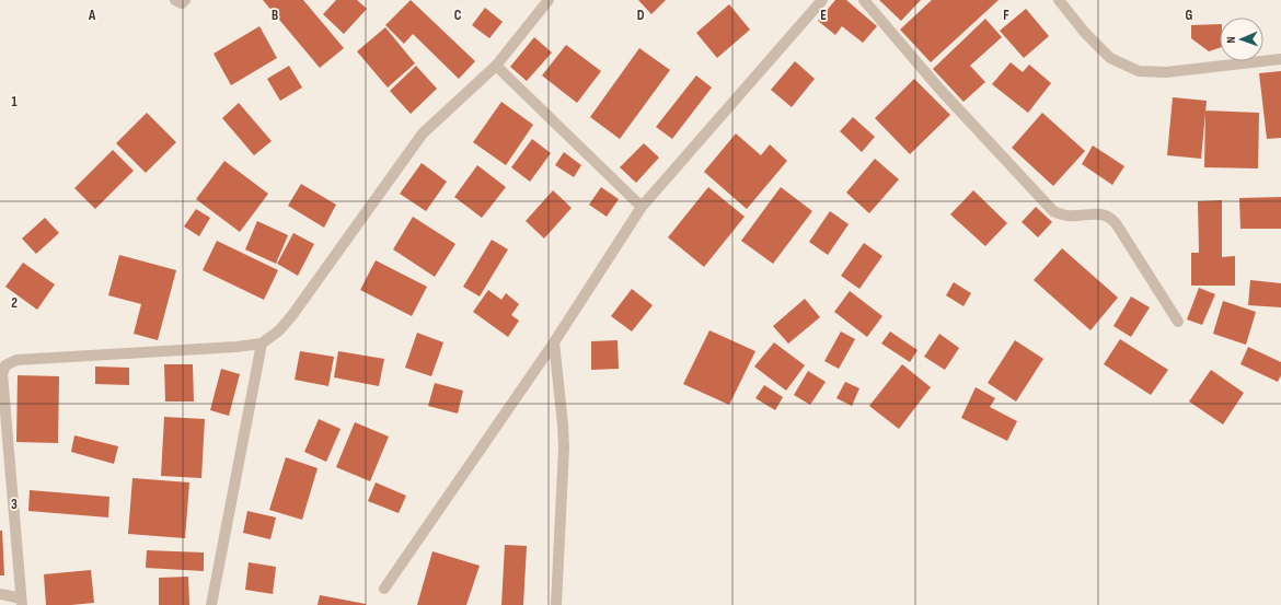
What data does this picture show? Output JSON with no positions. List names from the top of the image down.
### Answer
{
  "north": "left",
  "grid": {
    "columns": [
      "A",
      "B",
      "C",
      "D",
      "E",
      "F",
      "G"
    ],
    "rows": ["1", "2", "3"]
  }
}
